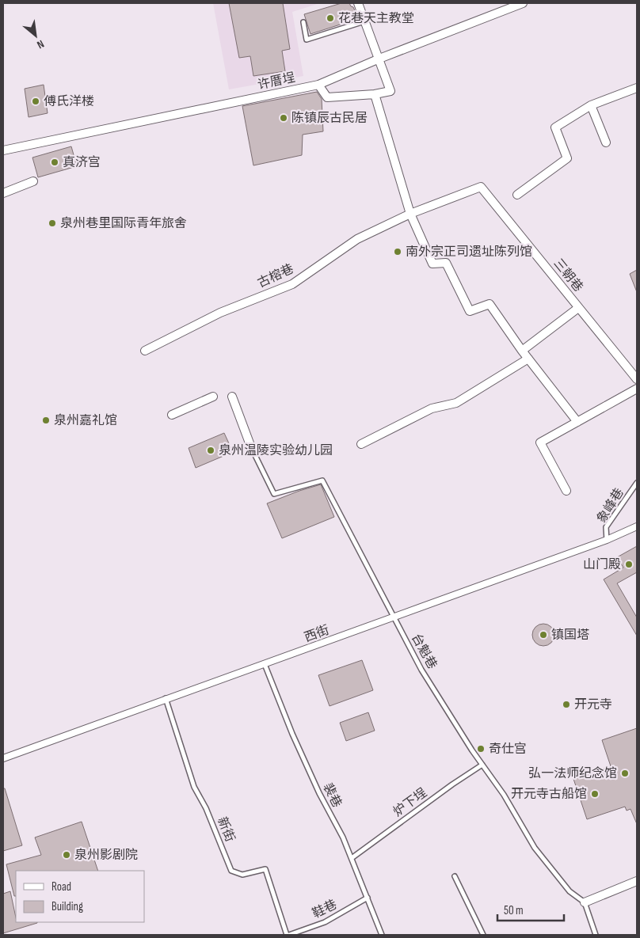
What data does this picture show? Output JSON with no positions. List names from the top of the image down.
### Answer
{
  "streets": {
    "street": [
      "许厝埕",
      "三朝巷",
      "古榕巷",
      "西街"
    ],
    "lane": [
      "象峰巷",
      "台魁巷",
      "裴巷",
      "炉下埕",
      "新街",
      "鞋巷"
    ]
  },
  "crossings": [
    ["三朝巷", "古榕巷"],
    ["象峰巷", "西街"],
    ["西街", "台魁巷"],
    ["西街", "裴巷"],
    ["西街", "新街"],
    ["台魁巷", "炉下埕"],
    ["裴巷", "炉下埕"],
    ["裴巷", "鞋巷"],
    ["新街", "鞋巷"]
  ],
  "places": [
    "花巷天主教堂",
    "傅氏洋楼",
    "陈镇辰古民居",
    "真济宫",
    "泉州巷里国际青年旅舍",
    "南外宗正司遗址陈列馆",
    "泉州嘉礼馆",
    "泉州温陵实验幼儿园",
    "山门殿",
    "镇国塔",
    "开元寺",
    "奇仕宫",
    "弘一法师纪念馆",
    "开元寺古船馆",
    "泉州影剧院"
  ],
  "legend": ["Road", "Building"],
  "scale_bar": "50 m",
  "north": "bottom right"
}
